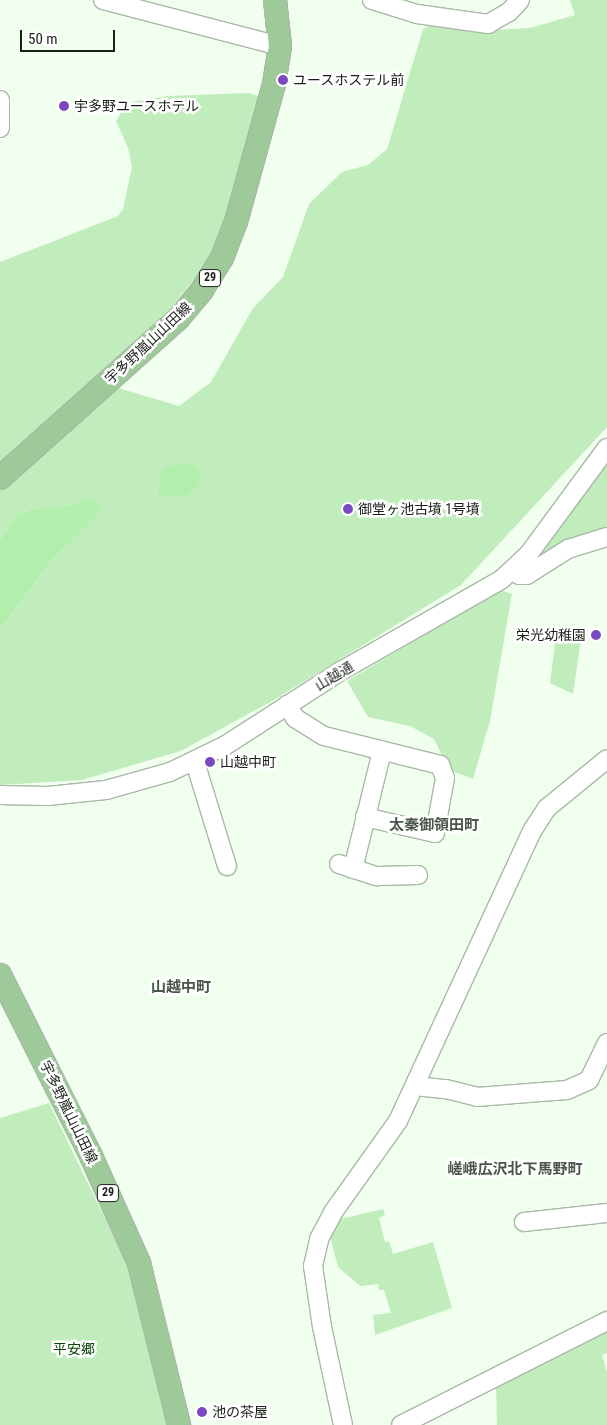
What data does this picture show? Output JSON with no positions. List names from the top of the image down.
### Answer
{
  "streets": {
    "main road": ["29", "宇多野嵐山山田線"],
    "street": ["山越通"]
  },
  "districts": ["太秦御領田町", "山越中町", "嵯峨広沢北下馬野町"],
  "parks": ["平安郷"],
  "places": [
    "ユースホステル前",
    "宇多野ユースホテル",
    "御堂ヶ池古墳 1号墳",
    "栄光幼稚園",
    "山越中町",
    "池の茶屋"
  ],
  "scale_bar": "50 m"
}
